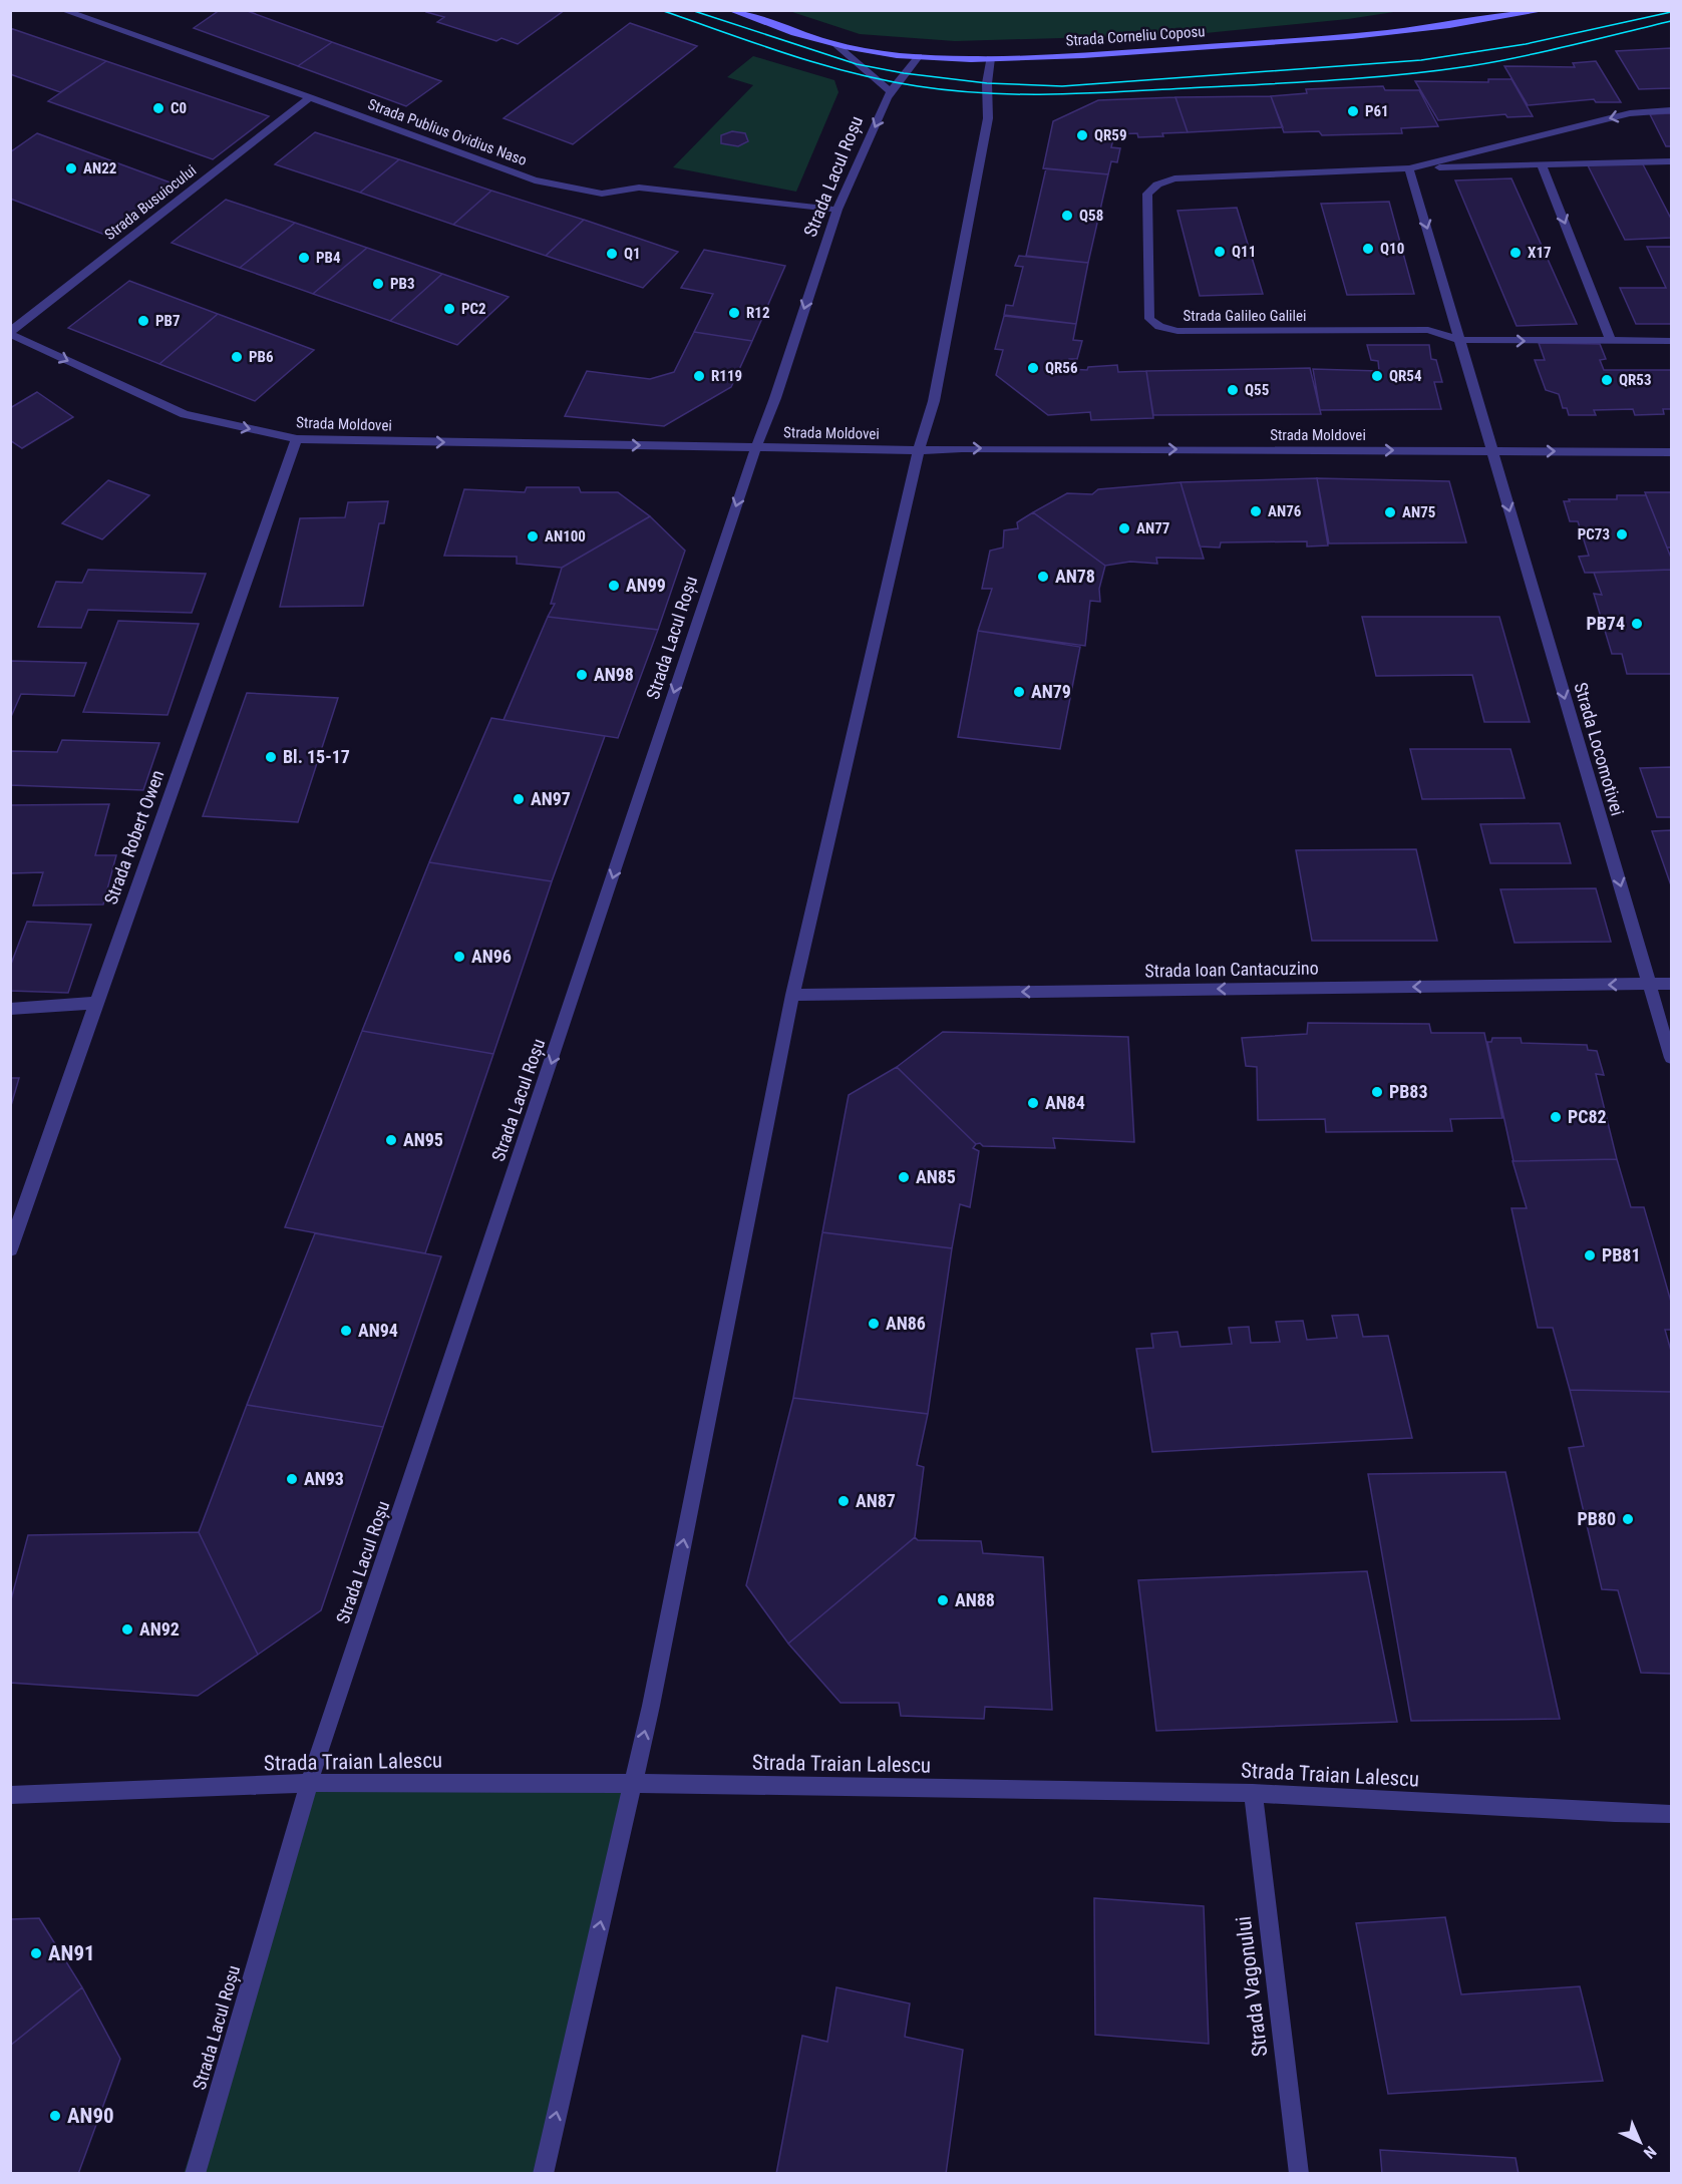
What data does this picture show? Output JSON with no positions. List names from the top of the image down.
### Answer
{
  "streets": {
    "main road": ["Strada Corneliu Coposu"],
    "street": [
      "Strada Publius Ovidius Naso",
      "Strada Lacul Roșu",
      "Strada Busuiocului",
      "Strada Galileo Galilei",
      "Strada Moldovei",
      "Strada Locomotivei",
      "Strada Robert Owen",
      "Strada Ioan Cantacuzino",
      "Strada Traian Lalescu",
      "Strada Vagonului"
    ]
  },
  "crossings": [
    ["Strada Corneliu Coposu", "Strada Lacul Roșu"],
    ["Strada Publius Ovidius Naso", "Strada Lacul Roșu"],
    ["Strada Publius Ovidius Naso", "Strada Busuiocului"],
    ["Strada Lacul Roșu", "Strada Moldovei"],
    ["Strada Lacul Roșu", "Strada Traian Lalescu"],
    ["Strada Busuiocului", "Strada Moldovei"],
    ["Strada Moldovei", "Strada Locomotivei"],
    ["Strada Moldovei", "Strada Robert Owen"],
    ["Strada Locomotivei", "Strada Ioan Cantacuzino"],
    ["Strada Traian Lalescu", "Strada Vagonului"]
  ],
  "one_way": [
    "Strada Lacul Roșu",
    "Strada Moldovei",
    "Strada Locomotivei",
    "Strada Ioan Cantacuzino"
  ],
  "places": [
    "C0",
    "P61",
    "QR59",
    "AN22",
    "Q58",
    "Q10",
    "Q11",
    "X17",
    "Q1",
    "PB4",
    "PB3",
    "PC2",
    "R12",
    "PB7",
    "PB6",
    "QR56",
    "R119",
    "QR54",
    "QR53",
    "Q55",
    "AN76",
    "AN75",
    "AN77",
    "PC73",
    "AN100",
    "AN78",
    "AN99",
    "PB74",
    "AN98",
    "AN79",
    "Bl. 15-17",
    "AN97",
    "AN96",
    "PB83",
    "AN84",
    "PC82",
    "AN95",
    "AN85",
    "PB81",
    "AN86",
    "AN94",
    "AN93",
    "AN87",
    "PB80",
    "AN88",
    "AN92",
    "AN91",
    "AN90"
  ],
  "north": "bottom right"
}
